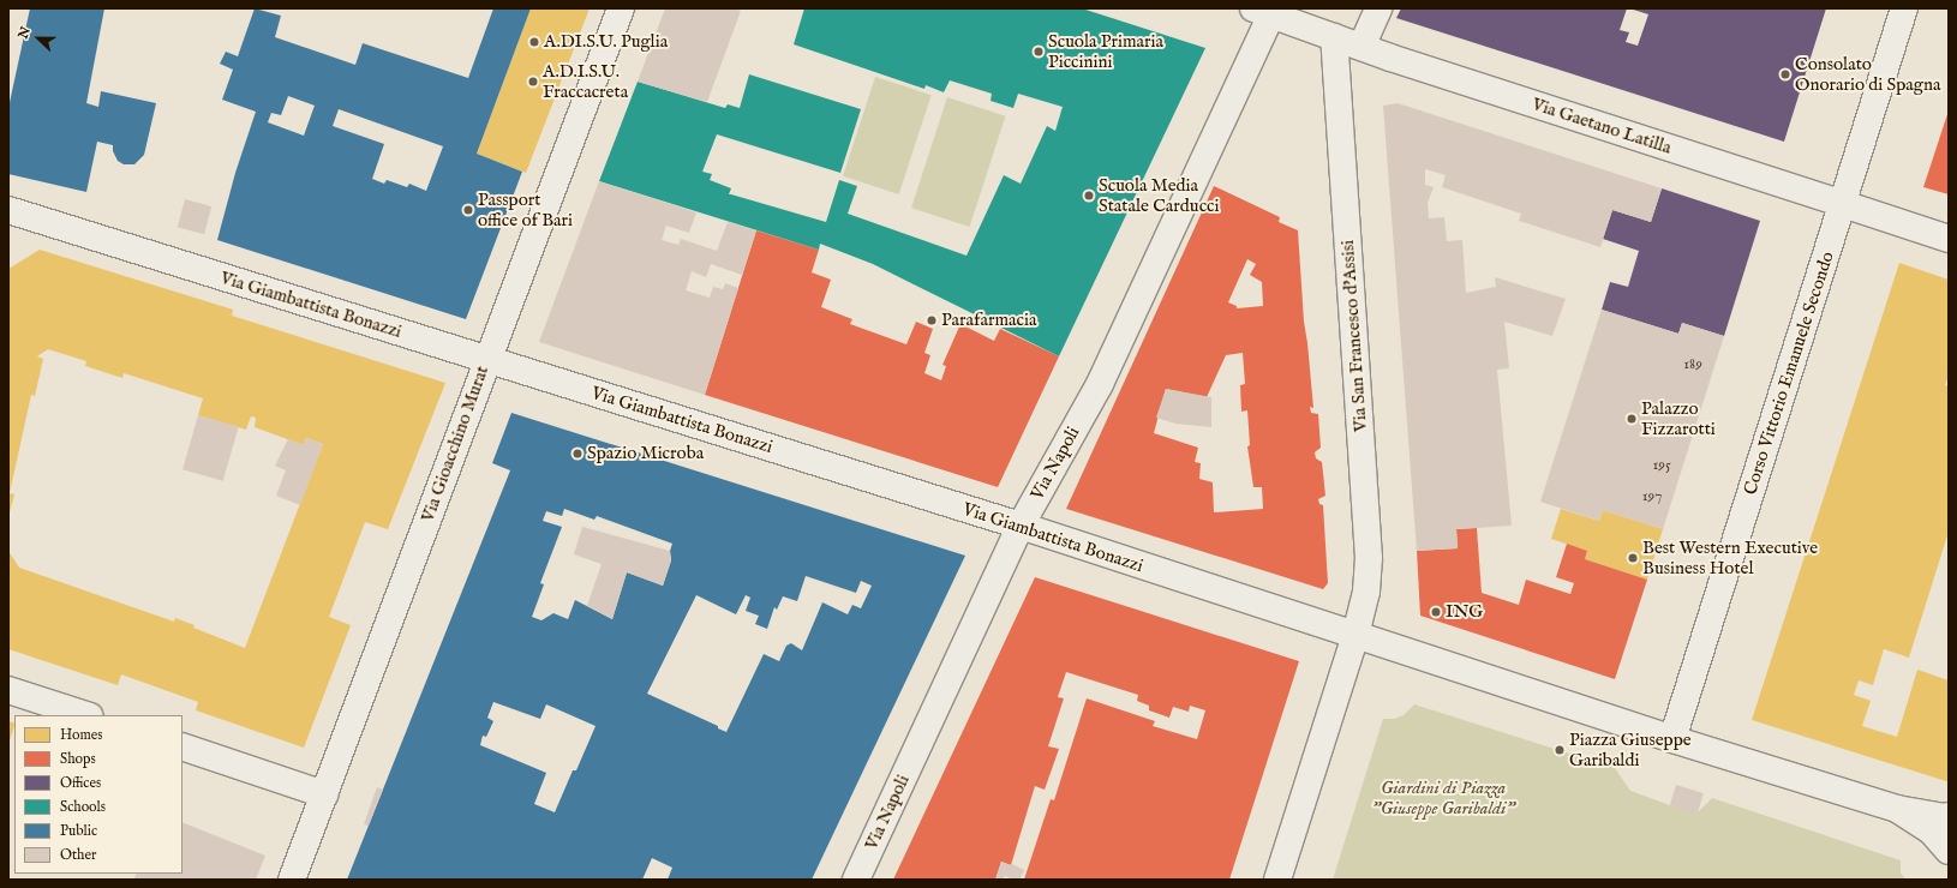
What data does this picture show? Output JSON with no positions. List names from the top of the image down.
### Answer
{
  "streets": {
    "street": [
      "Via Gaetano Latilla",
      "Via Giambattista Bonazzi",
      "Via San Francesco d'Assisi",
      "Corso Vittorio Emanuele Secondo",
      "Via Gioacchino Murat",
      "Via Napoli"
    ]
  },
  "crossings": [
    ["Via Gaetano Latilla", "Via San Francesco d'Assisi"],
    ["Via Gaetano Latilla", "Corso Vittorio Emanuele Secondo"],
    ["Via Gaetano Latilla", "Via Napoli"],
    ["Via Giambattista Bonazzi", "Via San Francesco d'Assisi"],
    ["Via Giambattista Bonazzi", "Via Gioacchino Murat"],
    ["Via Giambattista Bonazzi", "Via Napoli"]
  ],
  "parks": ["Giardini di Piazza \"Giuseppe Garibaldi\""],
  "places": [
    "A.DI.S.U. Puglia",
    "Scuola Primaria Piccinini",
    "Consolato Onorario di Spagna",
    "A.D.I.S.U. Fraccacreta",
    "Scuola Media Statale Carducci",
    "Passport office of Bari",
    "Parafarmacia",
    "Palazzo Fizzarotti",
    "Spazio Microba",
    "Best Western Executive Business Hotel",
    "ING",
    "Piazza Giuseppe Garibaldi"
  ],
  "house_numbers": ["189", "195", "197"],
  "legend": [
    "Homes",
    "Shops",
    "Offices",
    "Schools",
    "Public",
    "Other"
  ],
  "north": "left"
}
